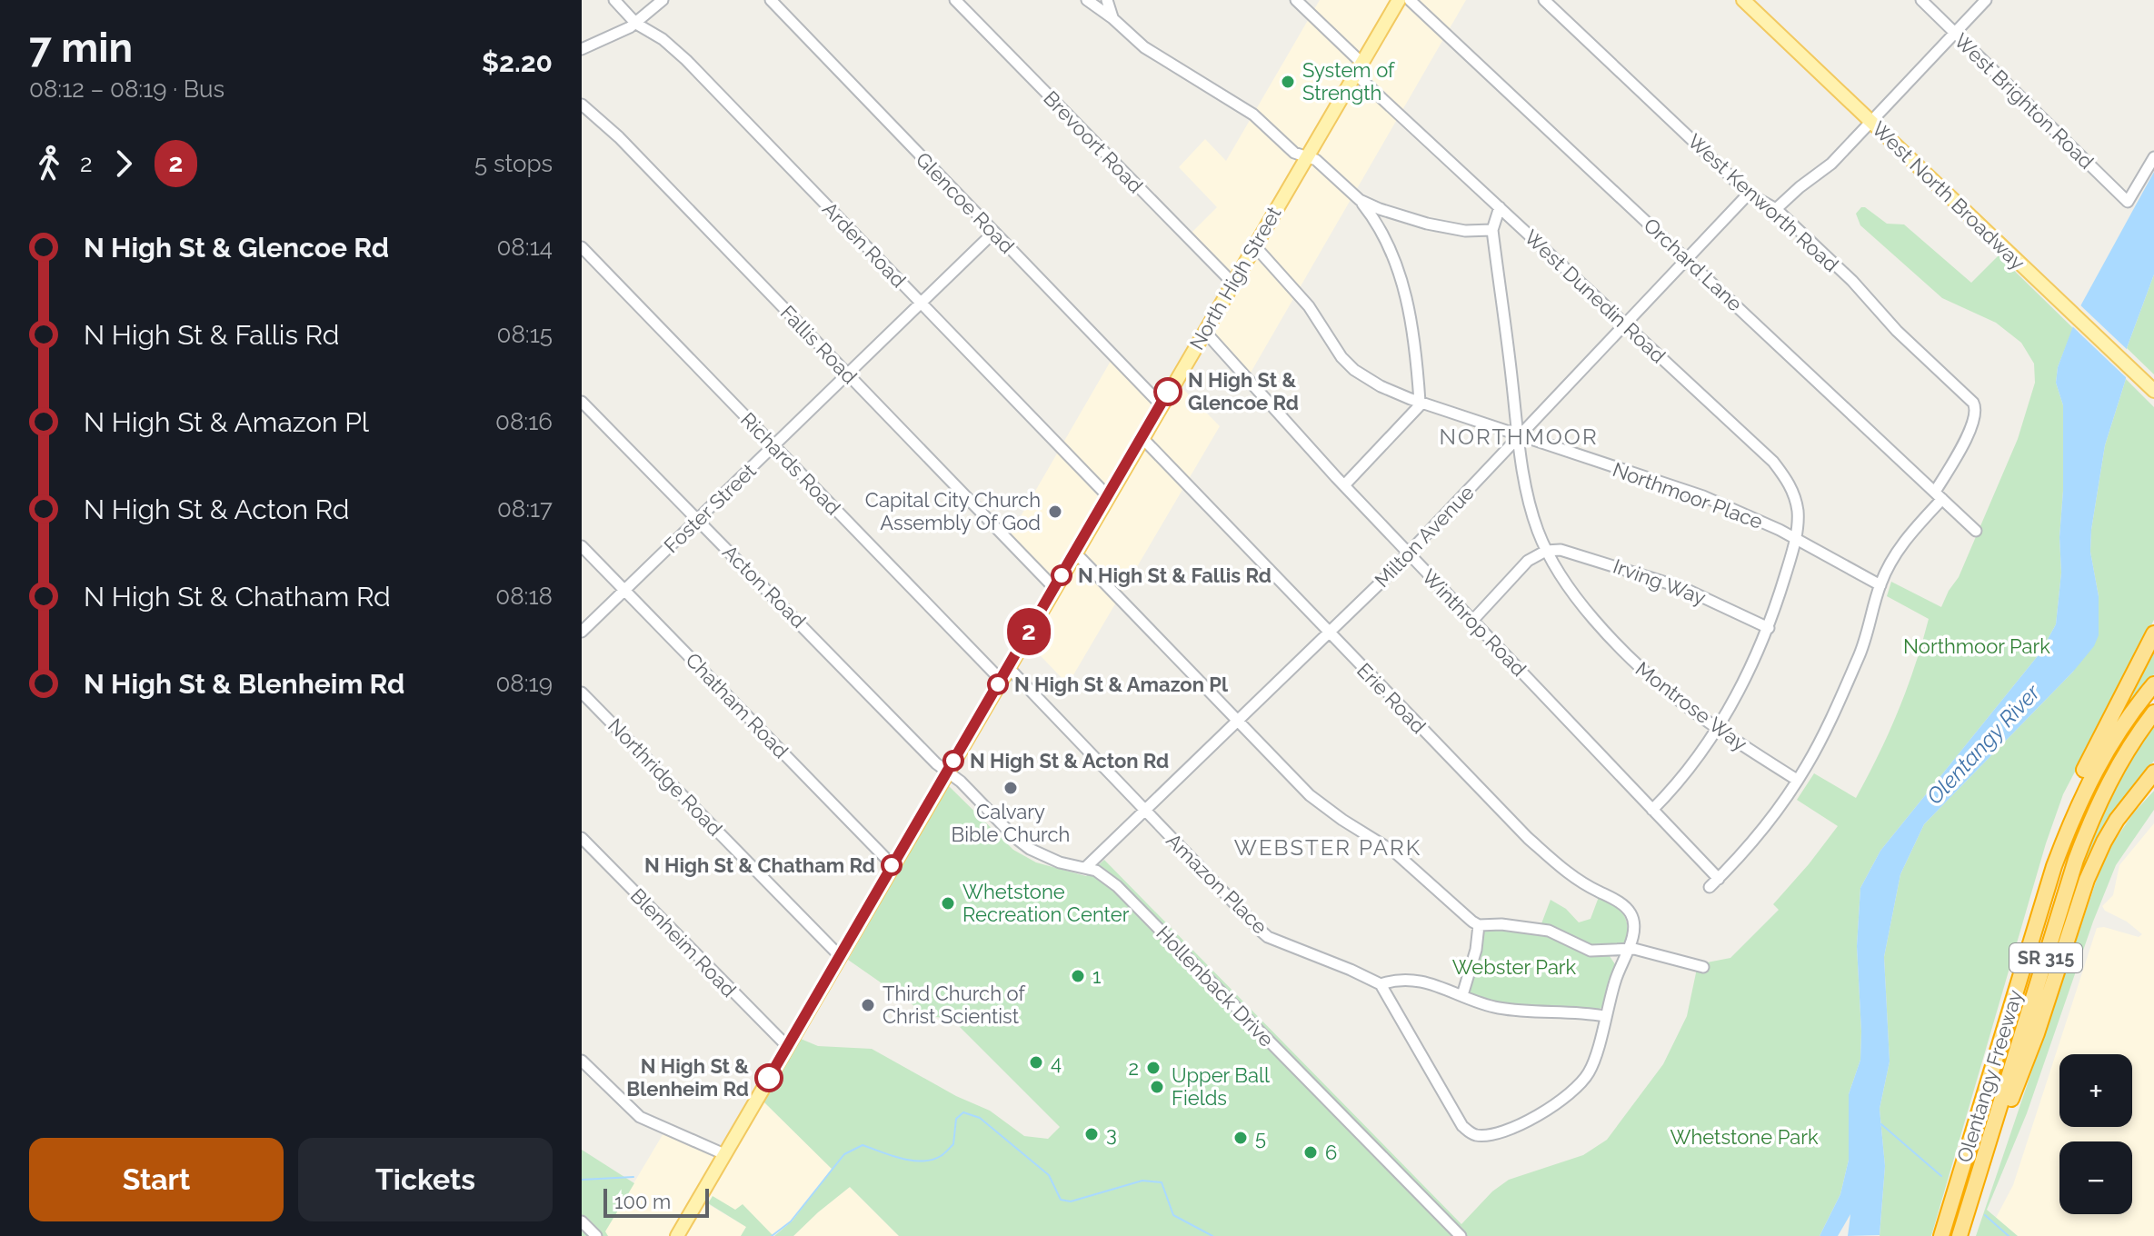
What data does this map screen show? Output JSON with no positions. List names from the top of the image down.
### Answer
{
  "streets": {
    "highway": ["SR 315", "Olentangy Freeway"],
    "main road": ["West North Broadway", "North High Street"],
    "street": [
      "West Brighton Road",
      "Brevoort Road",
      "Glencoe Road",
      "West Kenworth Road",
      "Arden Road",
      "Orchard Lane",
      "West Dunedin Road",
      "Fallis Road",
      "Richards Road",
      "Northmoor Place",
      "Foster Street",
      "Milton Avenue",
      "Irving Way",
      "Acton Road",
      "Winthrop Road",
      "Erie Road",
      "Chatham Road",
      "Montrose Way",
      "Northridge Road",
      "Amazon Place",
      "Blenheim Road",
      "Hollenback Drive"
    ]
  },
  "crossings": [
    ["Brevoort Road", "North High Street"],
    ["Glencoe Road", "North High Street"],
    ["Glencoe Road", "Foster Street"],
    ["West Kenworth Road", "Orchard Lane"],
    ["West Kenworth Road", "Milton Avenue"],
    ["Arden Road", "North High Street"],
    ["Arden Road", "Foster Street"],
    ["Orchard Lane", "Milton Avenue"],
    ["North High Street", "West Dunedin Road"],
    ["North High Street", "Fallis Road"],
    ["North High Street", "Richards Road"],
    ["North High Street", "Northmoor Place"],
    ["North High Street", "Acton Road"],
    ["North High Street", "Winthrop Road"],
    ["North High Street", "Erie Road"],
    ["North High Street", "Chatham Road"],
    ["North High Street", "Northridge Road"],
    ["North High Street", "Amazon Place"],
    ["North High Street", "Blenheim Road"],
    ["North High Street", "Hollenback Drive"],
    ["West Dunedin Road", "Northmoor Place"],
    ["West Dunedin Road", "Milton Avenue"],
    ["West Dunedin Road", "Irving Way"],
    ["West Dunedin Road", "Winthrop Road"],
    ["West Dunedin Road", "Montrose Way"],
    ["Fallis Road", "Foster Street"],
    ["Richards Road", "Foster Street"],
    ["Northmoor Place", "Milton Avenue"],
    ["Northmoor Place", "Montrose Way"],
    ["Foster Street", "Acton Road"],
    ["Foster Street", "Chatham Road"],
    ["Milton Avenue", "Winthrop Road"],
    ["Milton Avenue", "Erie Road"],
    ["Milton Avenue", "Montrose Way"],
    ["Milton Avenue", "Amazon Place"],
    ["Milton Avenue", "Hollenback Drive"],
    ["Irving Way", "Montrose Way"],
    ["Acton Road", "Hollenback Drive"],
    ["Erie Road", "Amazon Place"]
  ],
  "districts": ["NORTHMOOR", "WEBSTER PARK"],
  "water": ["Olentangy River"],
  "parks": ["Northmoor Park", "Webster Park", "Whetstone Park"],
  "places": [
    "System of Strength",
    "N High St & Glencoe Rd",
    "Capital City Church Assembly Of God",
    "N High St & Fallis Rd",
    "N High St & Amazon Pl",
    "N High St & Acton Rd",
    "Calvary Bible Church",
    "N High St & Chatham Rd",
    "Whetstone Recreation Center",
    "1",
    "Third Church of Christ Scientist",
    "4",
    "2",
    "N High St & Blenheim Rd",
    "Upper Ball Fields",
    "3",
    "5",
    "6"
  ],
  "lines": ["bus line 2"],
  "scale_bar": "100 m",
  "page": {
    "heading": ["7 min", "08:12 – 08:19 · Bus", "$2.20"],
    "on_map": "2",
    "legs": ["2", "2", "5 stops"],
    "list": [
      {
        "name": "N High St & Glencoe Rd",
        "value": "08:14"
      },
      {
        "name": "N High St & Fallis Rd",
        "value": "08:15"
      },
      {
        "name": "N High St & Amazon Pl",
        "value": "08:16"
      },
      {
        "name": "N High St & Acton Rd",
        "value": "08:17"
      },
      {
        "name": "N High St & Chatham Rd",
        "value": "08:18"
      },
      {
        "name": "N High St & Blenheim Rd",
        "value": "08:19"
      }
    ],
    "map_buttons": ["+", "−"],
    "buttons": ["Start", "Tickets"],
    "scale": "100 m"
  }
}
